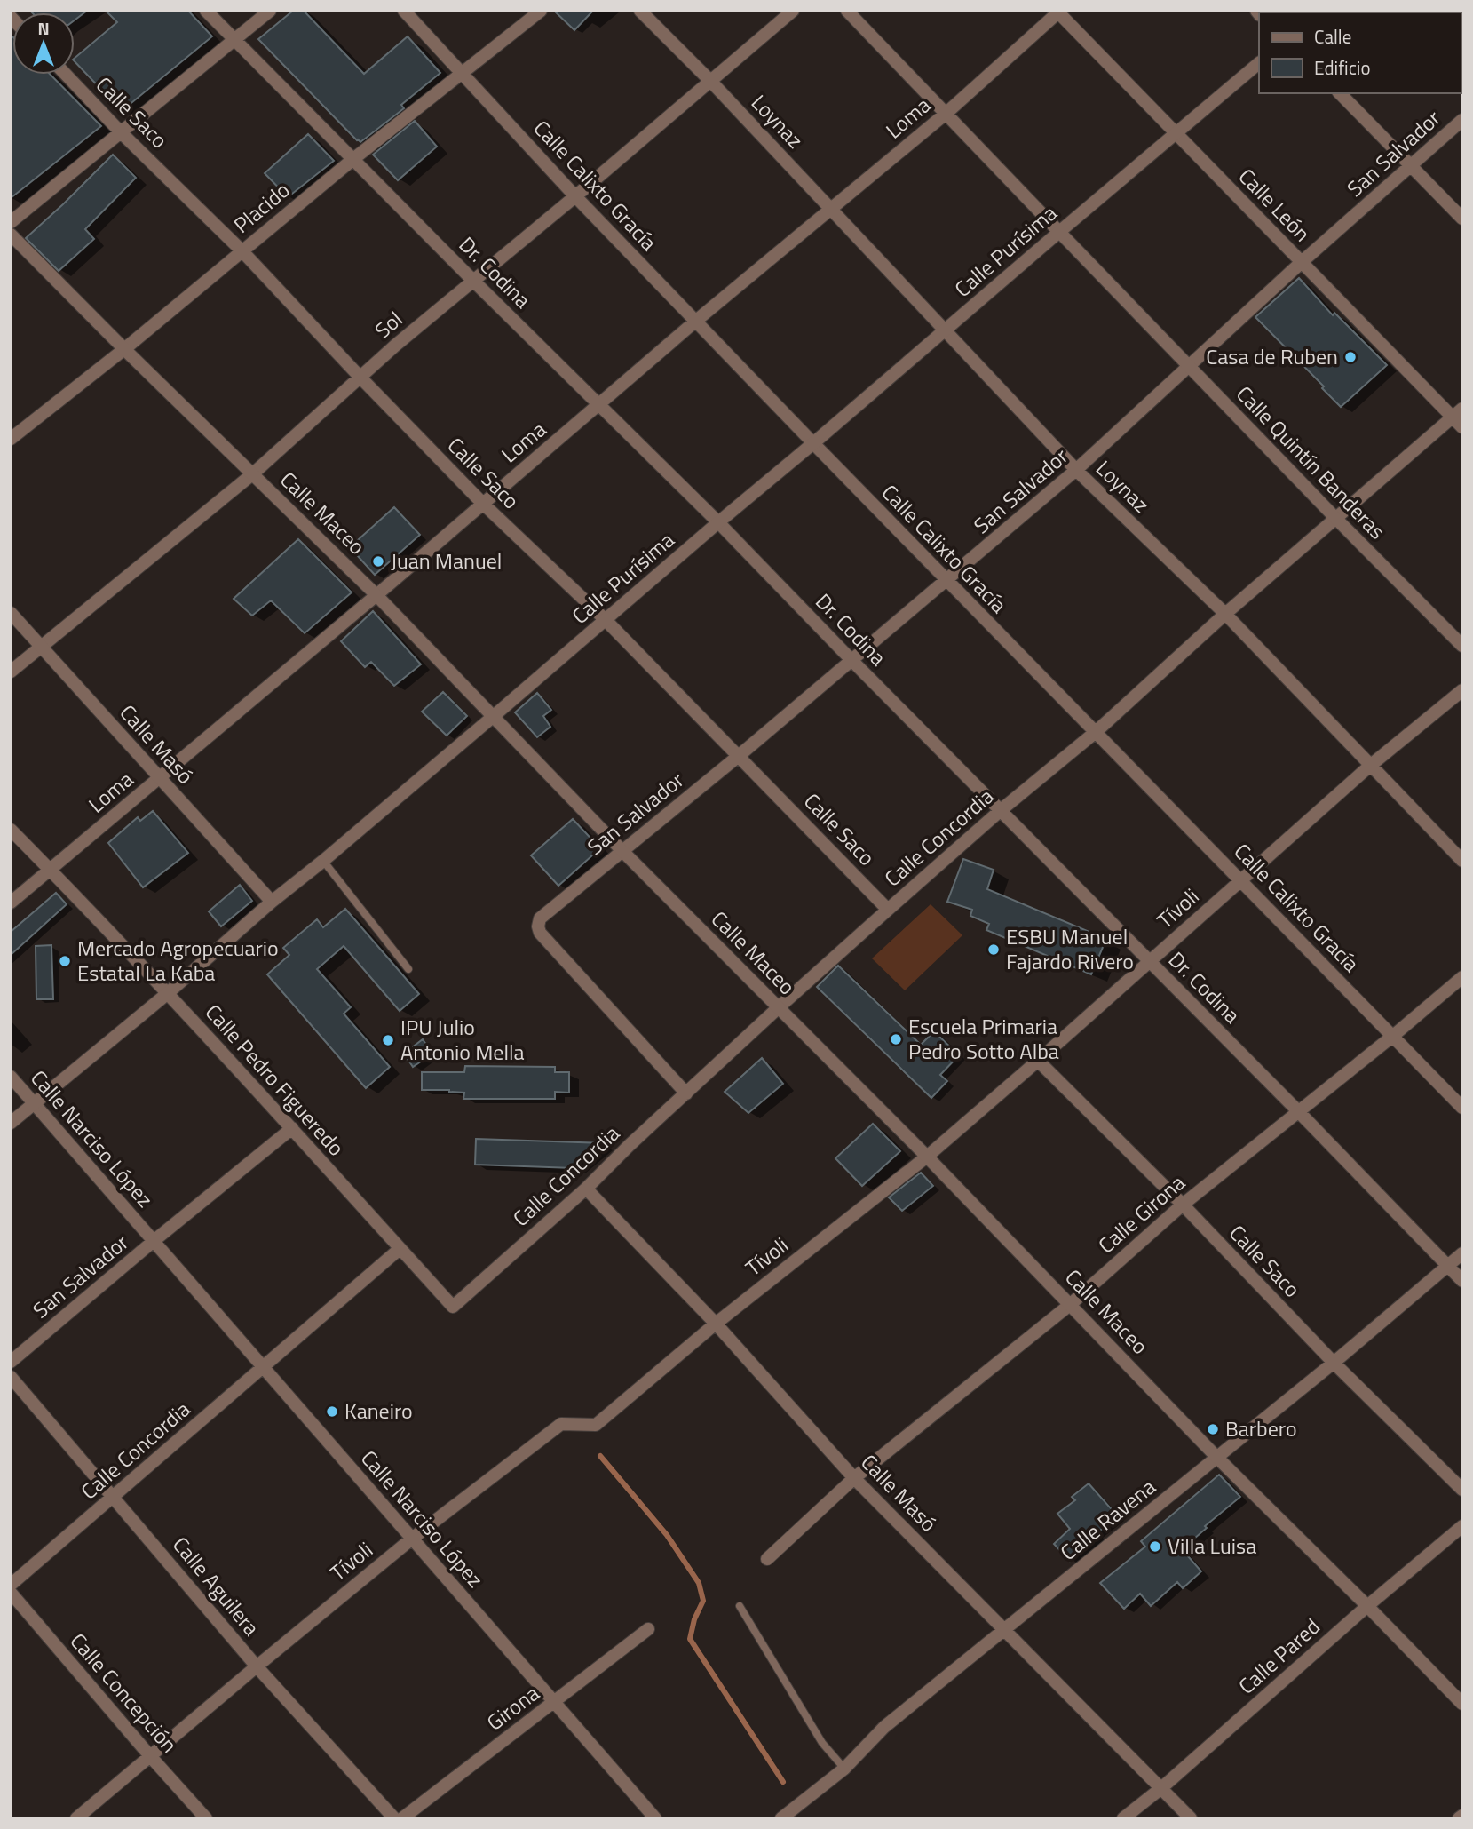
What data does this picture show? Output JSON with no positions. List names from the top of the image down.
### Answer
{
  "streets": {
    "street": [
      "Calle Saco",
      "Loma",
      "Loynaz",
      "San Salvador",
      "Calle Calixto Gracía",
      "Calle León",
      "Placido",
      "Calle Purísima",
      "Dr. Codina",
      "Sol",
      "Calle Quintín Banderas",
      "Calle Maceo",
      "Calle Masó",
      "Calle Concordia",
      "Tívoli",
      "Calle Pedro Figueredo",
      "Calle Narciso López",
      "Calle Girona",
      "Calle Ravena",
      "Calle Aguilera",
      "Calle Pared",
      "Calle Concepción",
      "Girona"
    ]
  },
  "crossings": [
    ["Calle Saco", "Loma"],
    ["Calle Saco", "San Salvador"],
    ["Calle Saco", "Placido"],
    ["Calle Saco", "Calle Purísima"],
    ["Calle Saco", "Sol"],
    ["Calle Saco", "Calle Concordia"],
    ["Calle Saco", "Tívoli"],
    ["Calle Saco", "Calle Girona"],
    ["Calle Saco", "Calle Ravena"],
    ["Loma", "Loynaz"],
    ["Loma", "Calle Calixto Gracía"],
    ["Loma", "Calle León"],
    ["Loma", "Dr. Codina"],
    ["Loma", "Calle Quintín Banderas"],
    ["Loma", "Calle Maceo"],
    ["Loma", "Calle Masó"],
    ["Loma", "Calle Pedro Figueredo"],
    ["Loynaz", "San Salvador"],
    ["Loynaz", "Calle Purísima"],
    ["Loynaz", "Sol"],
    ["Loynaz", "Calle Concordia"],
    ["Loynaz", "Tívoli"],
    ["San Salvador", "Calle Calixto Gracía"],
    ["San Salvador", "Calle León"],
    ["San Salvador", "Dr. Codina"],
    ["San Salvador", "Calle Quintín Banderas"],
    ["San Salvador", "Calle Maceo"],
    ["San Salvador", "Calle Concordia"],
    ["San Salvador", "Calle Pedro Figueredo"],
    ["San Salvador", "Calle Narciso López"],
    ["Calle Calixto Gracía", "Placido"],
    ["Calle Calixto Gracía", "Calle Purísima"],
    ["Calle Calixto Gracía", "Sol"],
    ["Calle Calixto Gracía", "Calle Concordia"],
    ["Calle Calixto Gracía", "Tívoli"],
    ["Calle Calixto Gracía", "Calle Girona"],
    ["Calle León", "Calle Purísima"],
    ["Calle León", "Calle Concordia"],
    ["Placido", "Dr. Codina"],
    ["Placido", "Calle Maceo"],
    ["Calle Purísima", "Dr. Codina"],
    ["Calle Purísima", "Calle Quintín Banderas"],
    ["Calle Purísima", "Calle Maceo"],
    ["Calle Purísima", "Calle Masó"],
    ["Calle Purísima", "Calle Pedro Figueredo"],
    ["Calle Purísima", "Calle Narciso López"],
    ["Dr. Codina", "Sol"],
    ["Dr. Codina", "Calle Concordia"],
    ["Dr. Codina", "Tívoli"],
    ["Dr. Codina", "Calle Girona"],
    ["Dr. Codina", "Calle Ravena"],
    ["Sol", "Calle Maceo"],
    ["Sol", "Calle Masó"],
    ["Calle Quintín Banderas", "Calle Concordia"],
    ["Calle Maceo", "Calle Concordia"],
    ["Calle Maceo", "Tívoli"],
    ["Calle Maceo", "Calle Girona"],
    ["Calle Maceo", "Calle Ravena"],
    ["Calle Maceo", "Calle Pared"],
    ["Calle Masó", "Calle Concordia"],
    ["Calle Masó", "Tívoli"],
    ["Calle Masó", "Calle Girona"],
    ["Calle Masó", "Calle Ravena"],
    ["Calle Masó", "Calle Pared"],
    ["Calle Concordia", "Calle Pedro Figueredo"],
    ["Calle Concordia", "Calle Narciso López"],
    ["Calle Concordia", "Calle Aguilera"],
    ["Tívoli", "Calle Narciso López"],
    ["Tívoli", "Calle Aguilera"],
    ["Tívoli", "Calle Concepción"],
    ["Calle Narciso López", "Girona"]
  ],
  "places": [
    "Casa de Ruben",
    "Juan Manuel",
    "ESBU Manuel Fajardo Rivero",
    "Mercado Agropecuario Estatal La Kaba",
    "Escuela Primaria Pedro Sotto Alba",
    "IPU Julio Antonio Mella",
    "Kaneiro",
    "Barbero",
    "Villa Luisa"
  ],
  "legend": ["Calle", "Edificio"],
  "north": "top"
}
